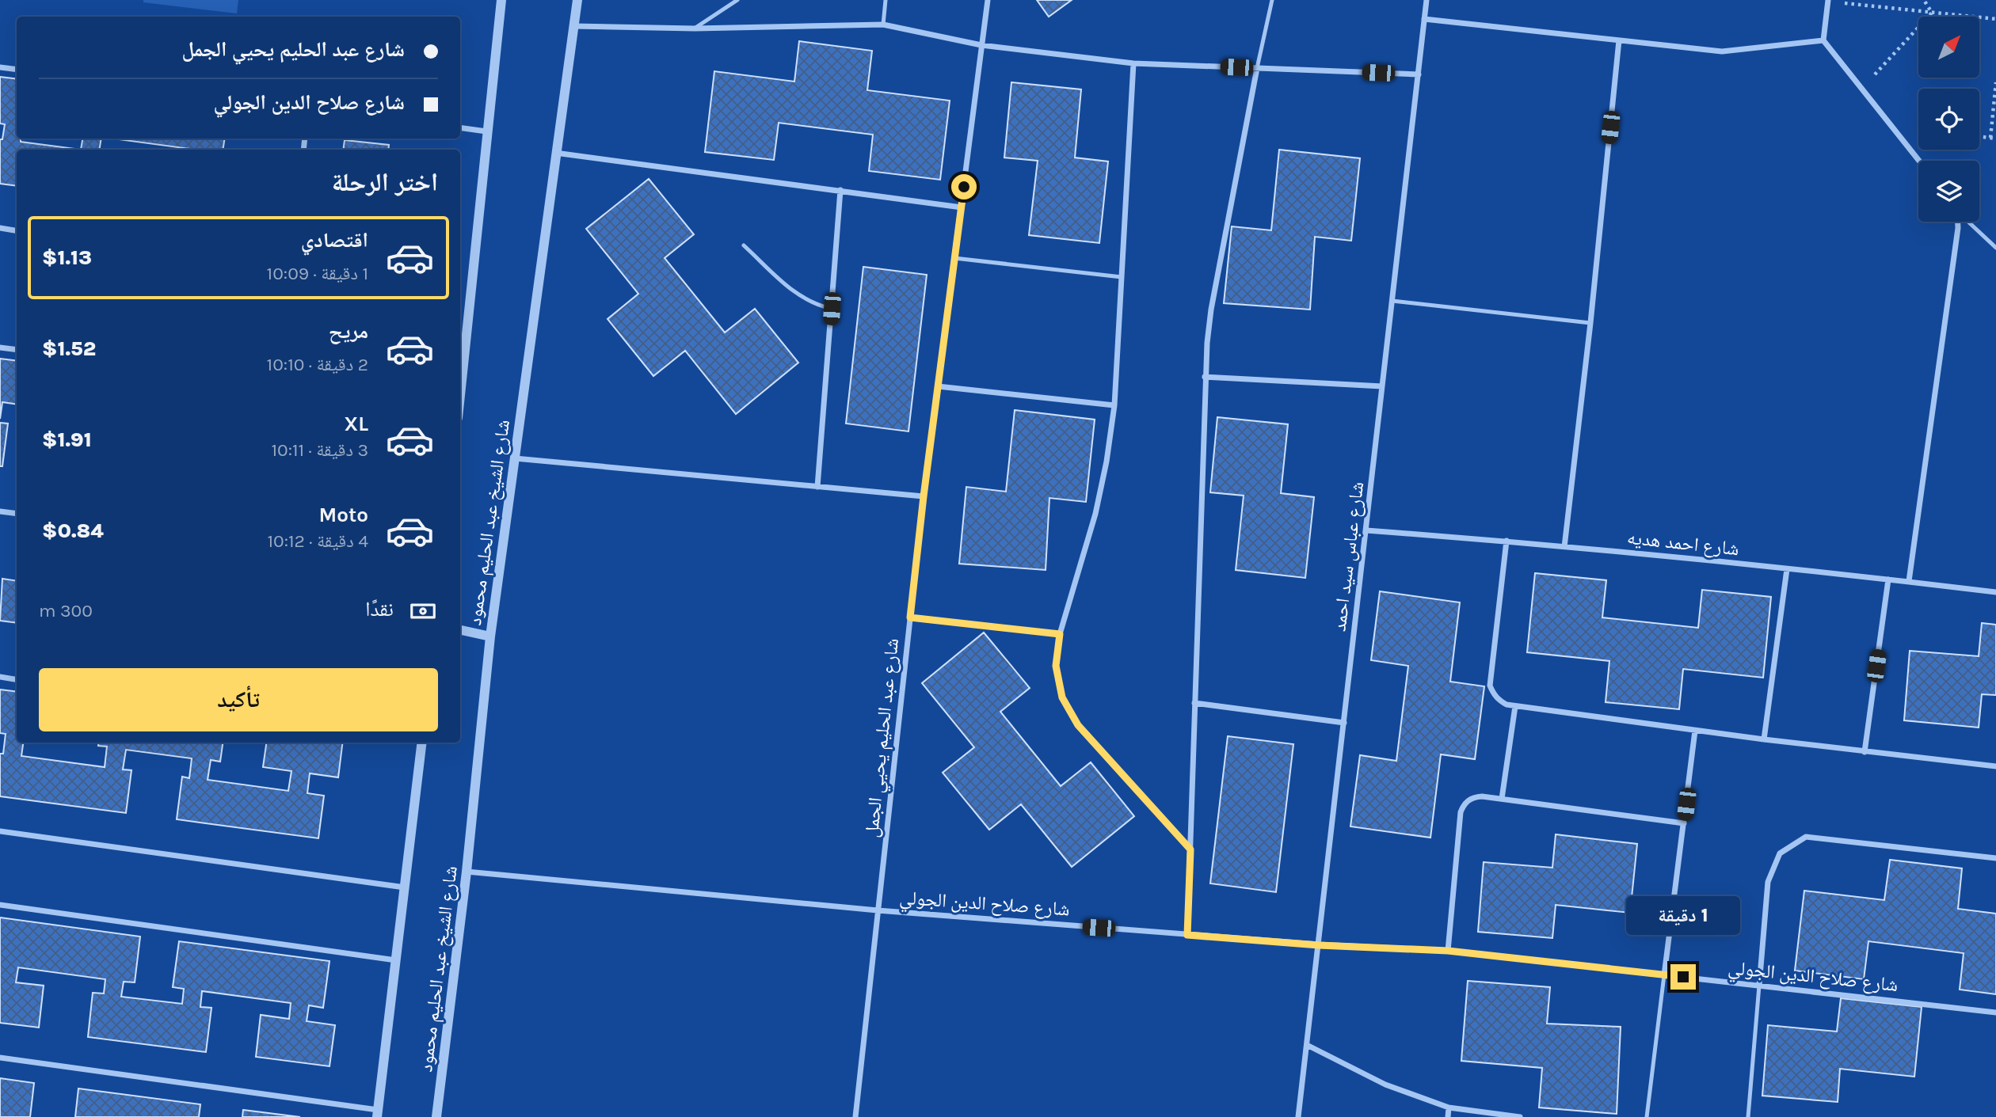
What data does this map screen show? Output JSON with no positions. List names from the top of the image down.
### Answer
{
  "streets": {
    "street": [
      "شارع الشيخ عبد الحليم محمود",
      "شارع احمد هديه",
      "شارع عباس سيد احمد",
      "شارع عبد الحليم يحيي الجمل",
      "شارع صلاح الدين الجولي"
    ]
  },
  "crossings": [
    ["شارع الشيخ عبد الحليم محمود", "شارع صلاح الدين الجولي"],
    ["شارع احمد هديه", "شارع عباس سيد احمد"],
    ["شارع عباس سيد احمد", "شارع صلاح الدين الجولي"],
    ["شارع عبد الحليم يحيي الجمل", "شارع صلاح الدين الجولي"]
  ],
  "north": "top right",
  "page": {
    "banner": ["شارع عبد الحليم يحيي الجمل", "شارع صلاح الدين الجولي"],
    "heading": "اختر الرحلة",
    "list": [
      {
        "name": "اقتصادي",
        "note": "1 دقيقة · 10:09",
        "value": "$1.13"
      },
      {
        "name": "مريح",
        "note": "2 دقيقة · 10:10",
        "value": "$1.52"
      },
      {
        "name": "XL",
        "note": "3 دقيقة · 10:11",
        "value": "$1.91"
      },
      {
        "name": "Moto",
        "note": "4 دقيقة · 10:12",
        "value": "$0.84"
      }
    ],
    "pay": ["نقدًا", "300 m"],
    "buttons": "تأكيد",
    "bubble": "1 دقيقة"
  }
}
